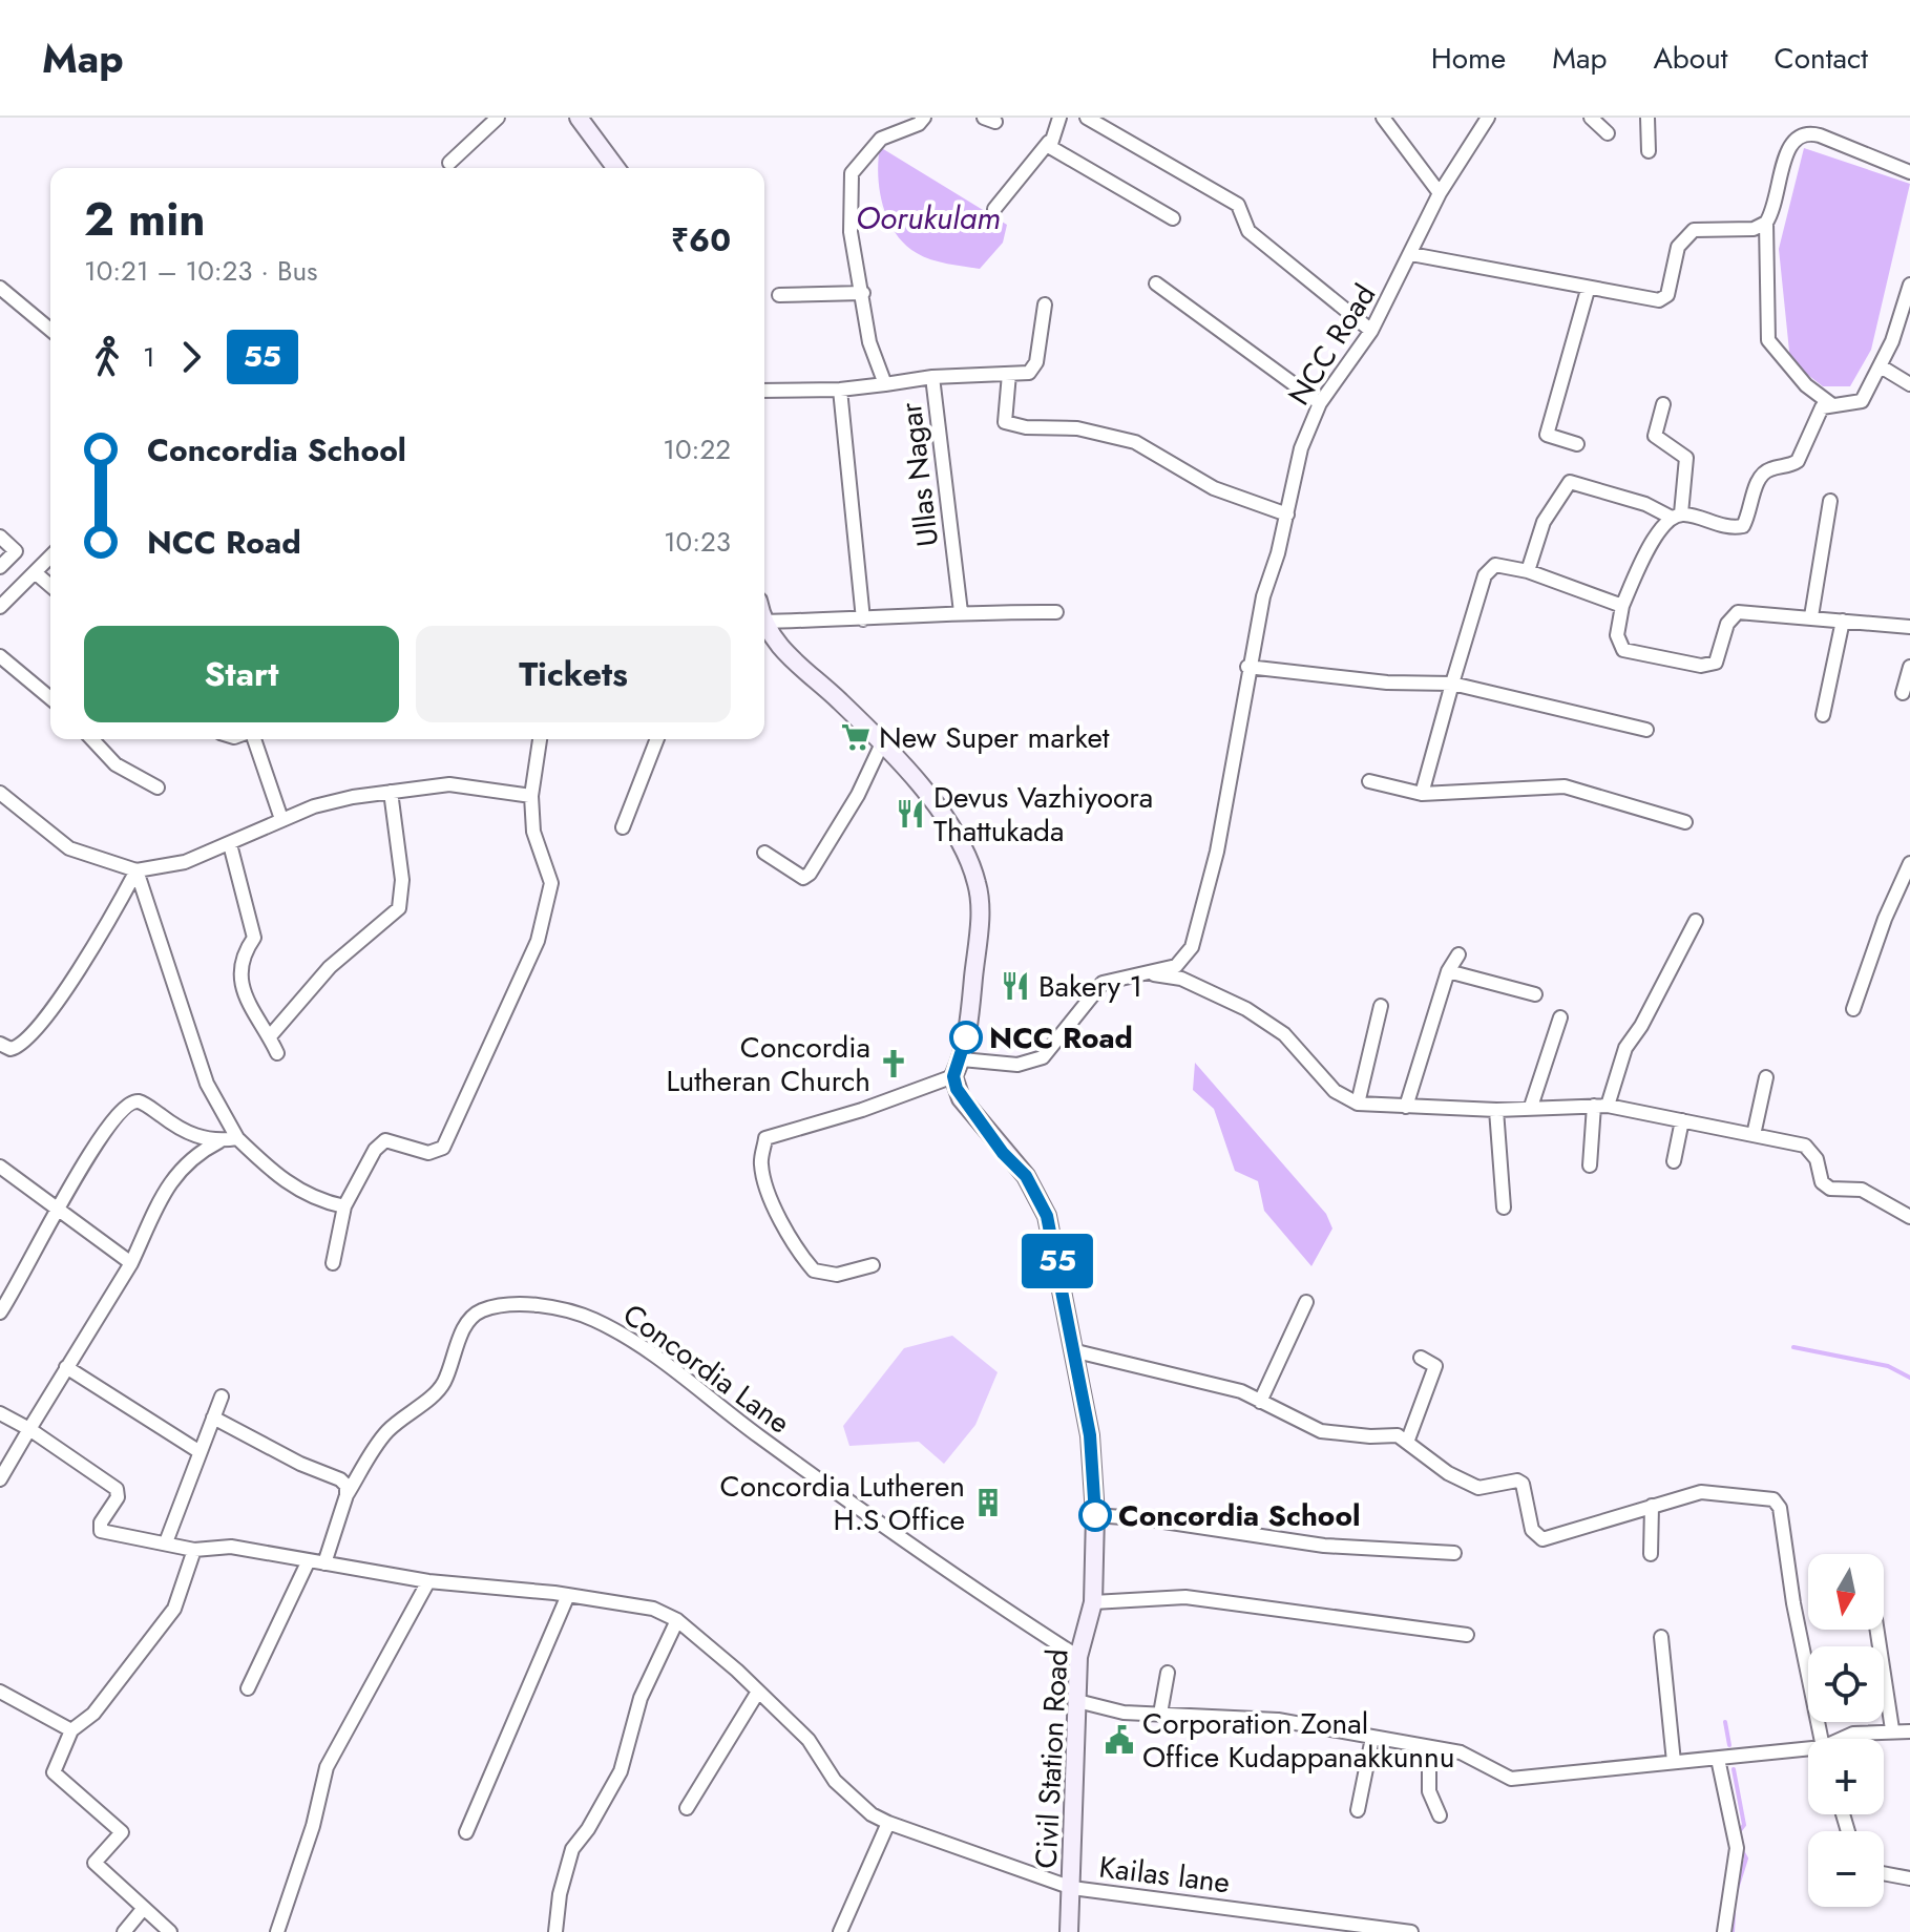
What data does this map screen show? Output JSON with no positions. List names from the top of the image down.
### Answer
{
  "streets": {
    "main road": ["Civil Station Road"],
    "street": [
      "NCC Road",
      "Ullas Nagar",
      "Concordia Lane",
      "Kailas lane"
    ]
  },
  "crossings": [
    ["Concordia Lane", "Civil Station Road"],
    ["Civil Station Road", "Kailas lane"]
  ],
  "water": ["Oorukulam"],
  "places": {
    "supermarket": ["New Super market"],
    "restaurant": ["Devus Vazhiyoora Thattukada", "Bakery 1"],
    "other": ["NCC Road", "Concordia School"],
    "church": ["Concordia Lutheran Church"],
    "building": ["Concordia Lutheren H.S Office"],
    "public building": ["Corporation Zonal Office Kudappanakkunnu"]
  },
  "lines": ["bus line 55"],
  "north": "bottom",
  "page": {
    "header": "Map",
    "nav": [
      "Home",
      "Map",
      "About",
      "Contact"
    ],
    "on_map": "55",
    "heading": ["2 min", "10:21 – 10:23 · Bus", "₹60"],
    "legs": ["1", "55"],
    "list": [
      {
        "name": "Concordia School",
        "value": "10:22"
      },
      {
        "name": "NCC Road",
        "value": "10:23"
      }
    ],
    "buttons": ["Start", "Tickets"],
    "map_buttons": ["+", "−"]
  }
}
